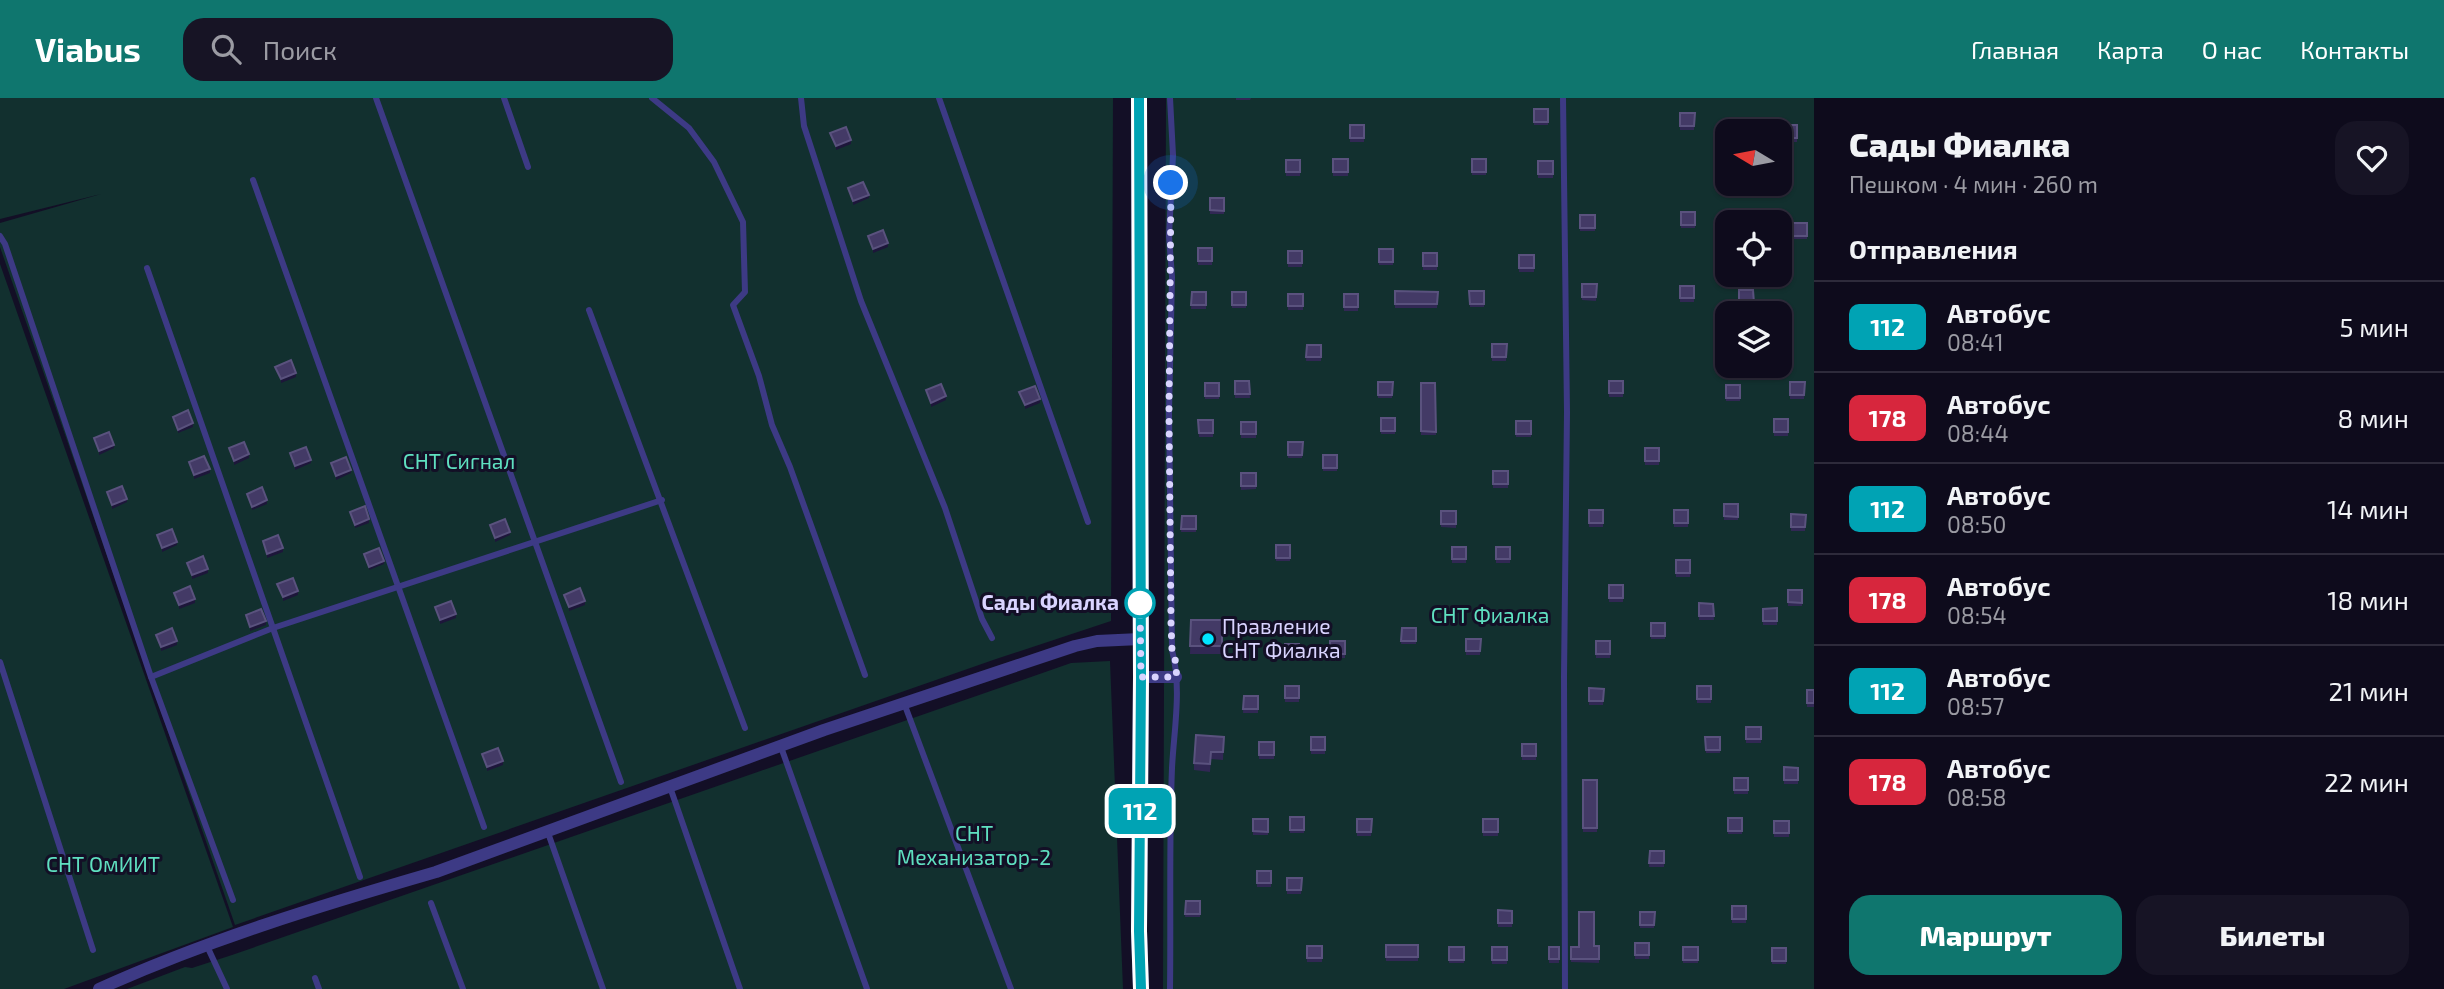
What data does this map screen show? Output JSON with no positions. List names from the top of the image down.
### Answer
{
  "parks": [
    "СНТ Сигнал",
    "СНТ Фиалка",
    "СНТ Механизатор-2",
    "СНТ ОмИИТ"
  ],
  "places": ["Сады Фиалка", "Правление СНТ Фиалка"],
  "lines": ["bus line 112"],
  "north": "left",
  "page": {
    "header": "Viabus",
    "search": "Поиск",
    "nav": [
      "Главная",
      "Карта",
      "О нас",
      "Контакты"
    ],
    "on_map": "112",
    "heading": [
      ["Сады Фиалка", "Пешком · 4 мин · 260 m"],
      "Отправления"
    ],
    "list": [
      {
        "mark": "112",
        "name": "Автобус",
        "note": "08:41",
        "value": "5 мин"
      },
      {
        "mark": "178",
        "name": "Автобус",
        "note": "08:44",
        "value": "8 мин"
      },
      {
        "mark": "112",
        "name": "Автобус",
        "note": "08:50",
        "value": "14 мин"
      },
      {
        "mark": "178",
        "name": "Автобус",
        "note": "08:54",
        "value": "18 мин"
      },
      {
        "mark": "112",
        "name": "Автобус",
        "note": "08:57",
        "value": "21 мин"
      },
      {
        "mark": "178",
        "name": "Автобус",
        "note": "08:58",
        "value": "22 мин"
      }
    ],
    "buttons": ["Маршрут", "Билеты"]
  }
}
